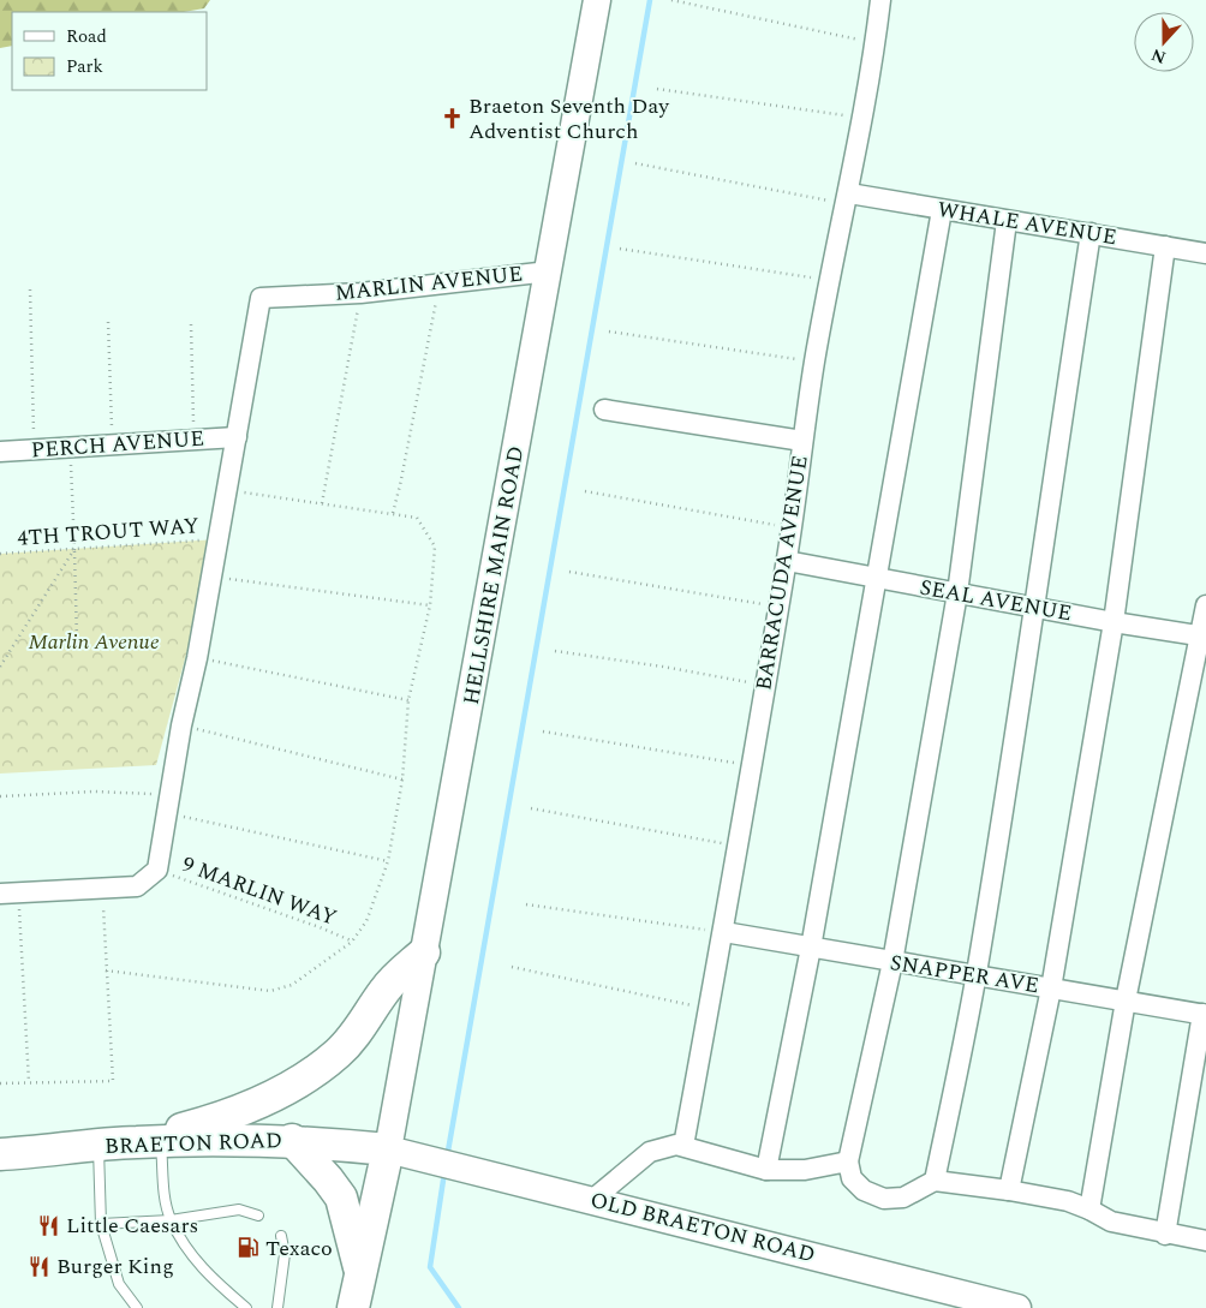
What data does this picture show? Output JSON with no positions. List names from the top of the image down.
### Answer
{
  "streets": {
    "main road": ["HELLSHIRE MAIN ROAD", "BRAETON ROAD", "OLD BRAETON ROAD"],
    "street": [
      "WHALE AVENUE",
      "MARLIN AVENUE",
      "PERCH AVENUE",
      "BARRACUDA AVENUE",
      "SEAL AVENUE",
      "SNAPPER AVE"
    ],
    "path": ["4TH TROUT WAY", "9 MARLIN WAY"]
  },
  "crossings": [
    ["WHALE AVENUE", "BARRACUDA AVENUE"],
    ["MARLIN AVENUE", "PERCH AVENUE"],
    ["MARLIN AVENUE", "4TH TROUT WAY"],
    ["MARLIN AVENUE", "HELLSHIRE MAIN ROAD"],
    ["MARLIN AVENUE", "9 MARLIN WAY"],
    ["BARRACUDA AVENUE", "SEAL AVENUE"],
    ["BARRACUDA AVENUE", "SNAPPER AVE"],
    ["HELLSHIRE MAIN ROAD", "BRAETON ROAD"],
    ["HELLSHIRE MAIN ROAD", "OLD BRAETON ROAD"],
    ["BRAETON ROAD", "OLD BRAETON ROAD"]
  ],
  "parks": ["Marlin Avenue"],
  "places": {
    "church": ["Braeton Seventh Day Adventist Church"],
    "restaurant": ["Little Caesars", "Burger King"],
    "fuel station": ["Texaco"]
  },
  "legend": ["Road", "Park"],
  "north": "bottom"
}
